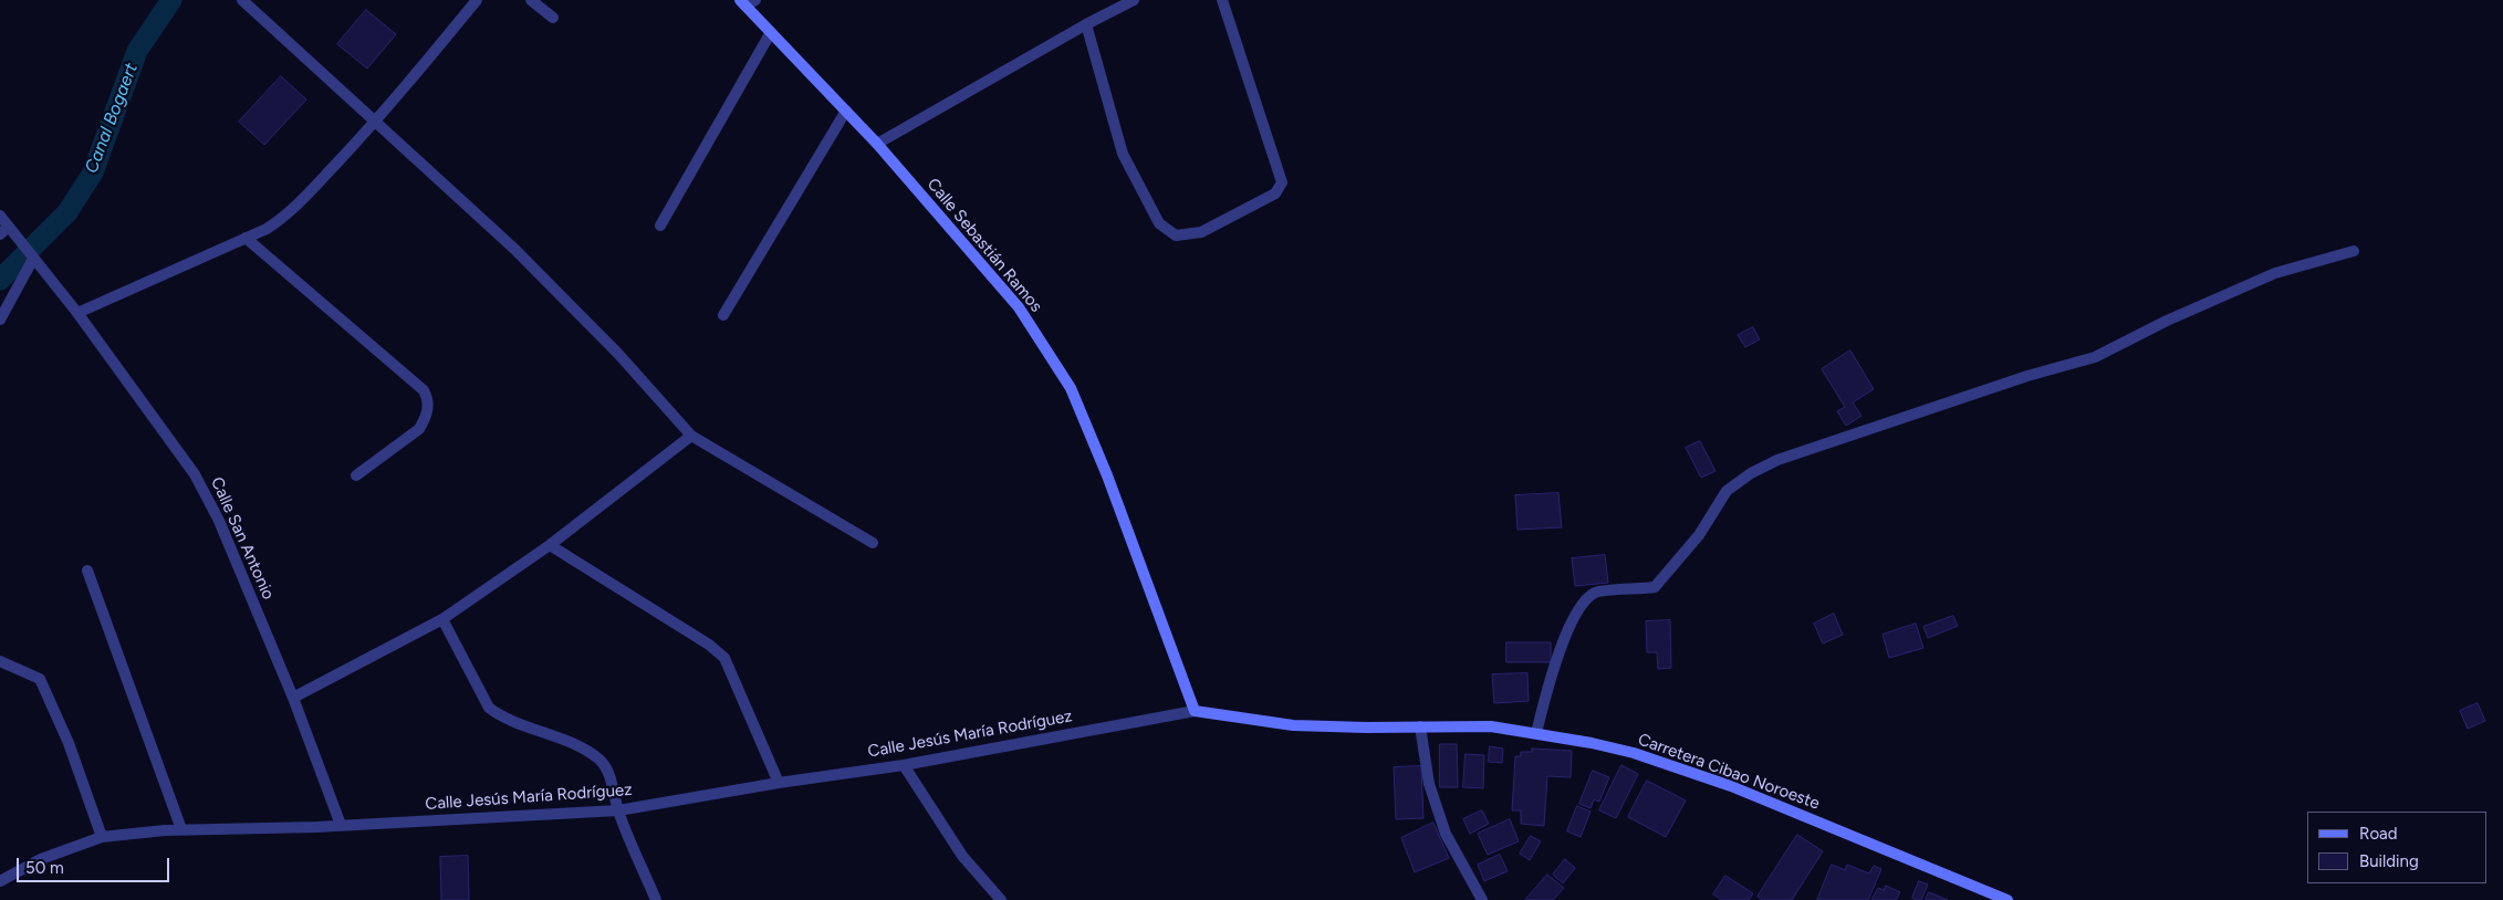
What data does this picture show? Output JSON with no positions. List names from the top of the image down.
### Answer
{
  "streets": {
    "main road": ["Calle Sebastián Ramos", "Carretera Cibao Noroeste"],
    "street": ["Calle San Antonio", "Calle Jesús María Rodríguez"]
  },
  "crossings": [
    ["Calle Sebastián Ramos", "Calle Jesús María Rodríguez"],
    ["Calle Sebastián Ramos", "Carretera Cibao Noroeste"],
    ["Calle San Antonio", "Calle Jesús María Rodríguez"],
    ["Calle Jesús María Rodríguez", "Carretera Cibao Noroeste"]
  ],
  "water": ["Canal Bogaert"],
  "legend": ["Road", "Building"],
  "scale_bar": "50 m"
}
